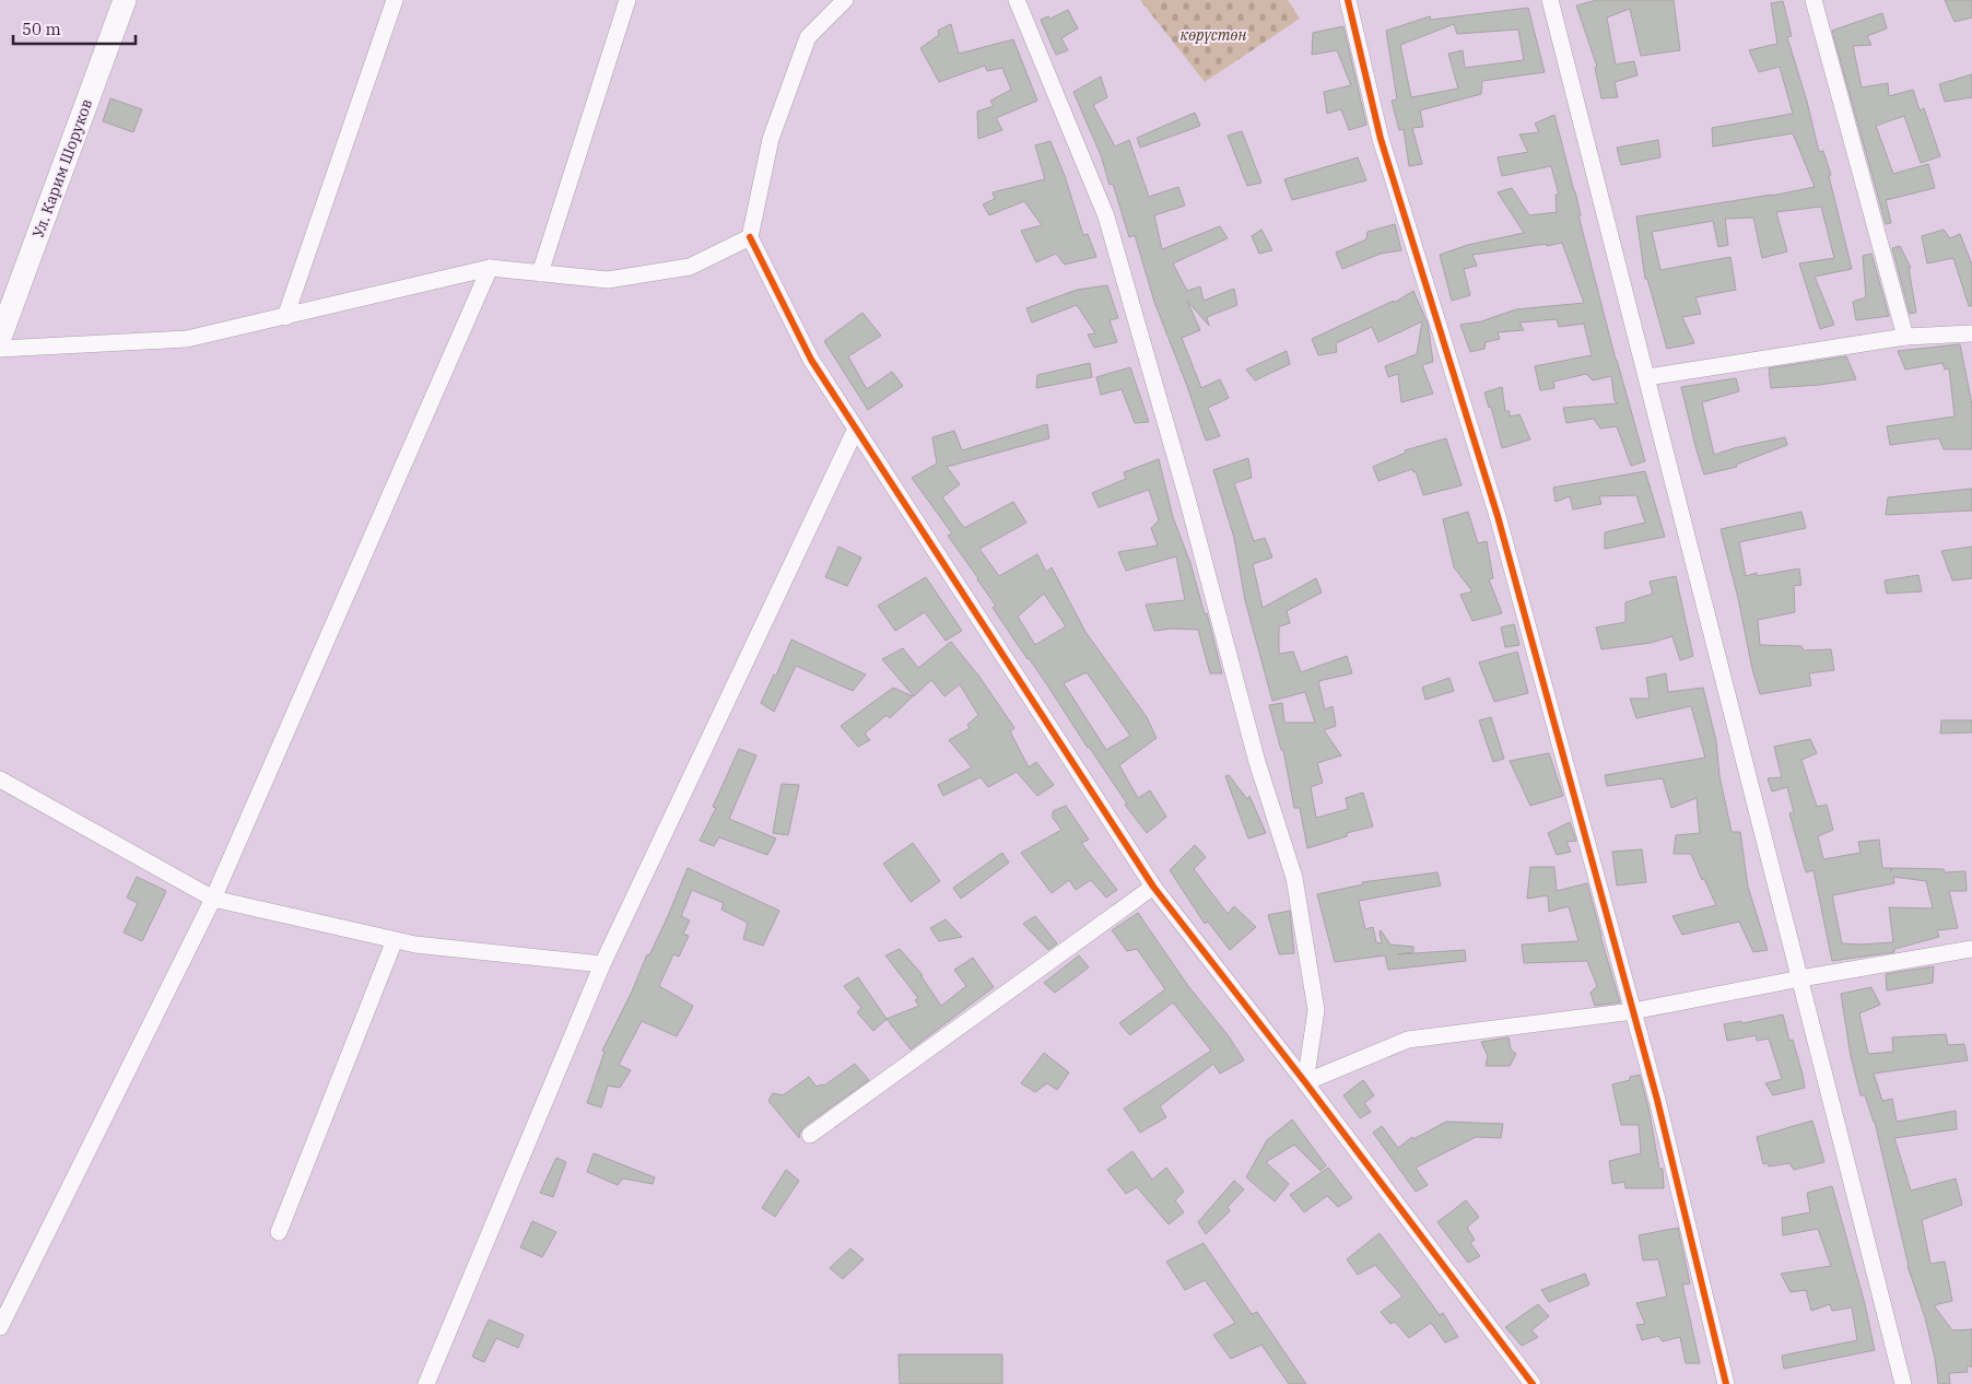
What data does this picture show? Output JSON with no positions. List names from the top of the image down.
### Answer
{
  "streets": {
    "street": ["Ул. Карим Шоруков"]
  },
  "parks": ["көрүстөн"],
  "scale_bar": "50 m"
}
